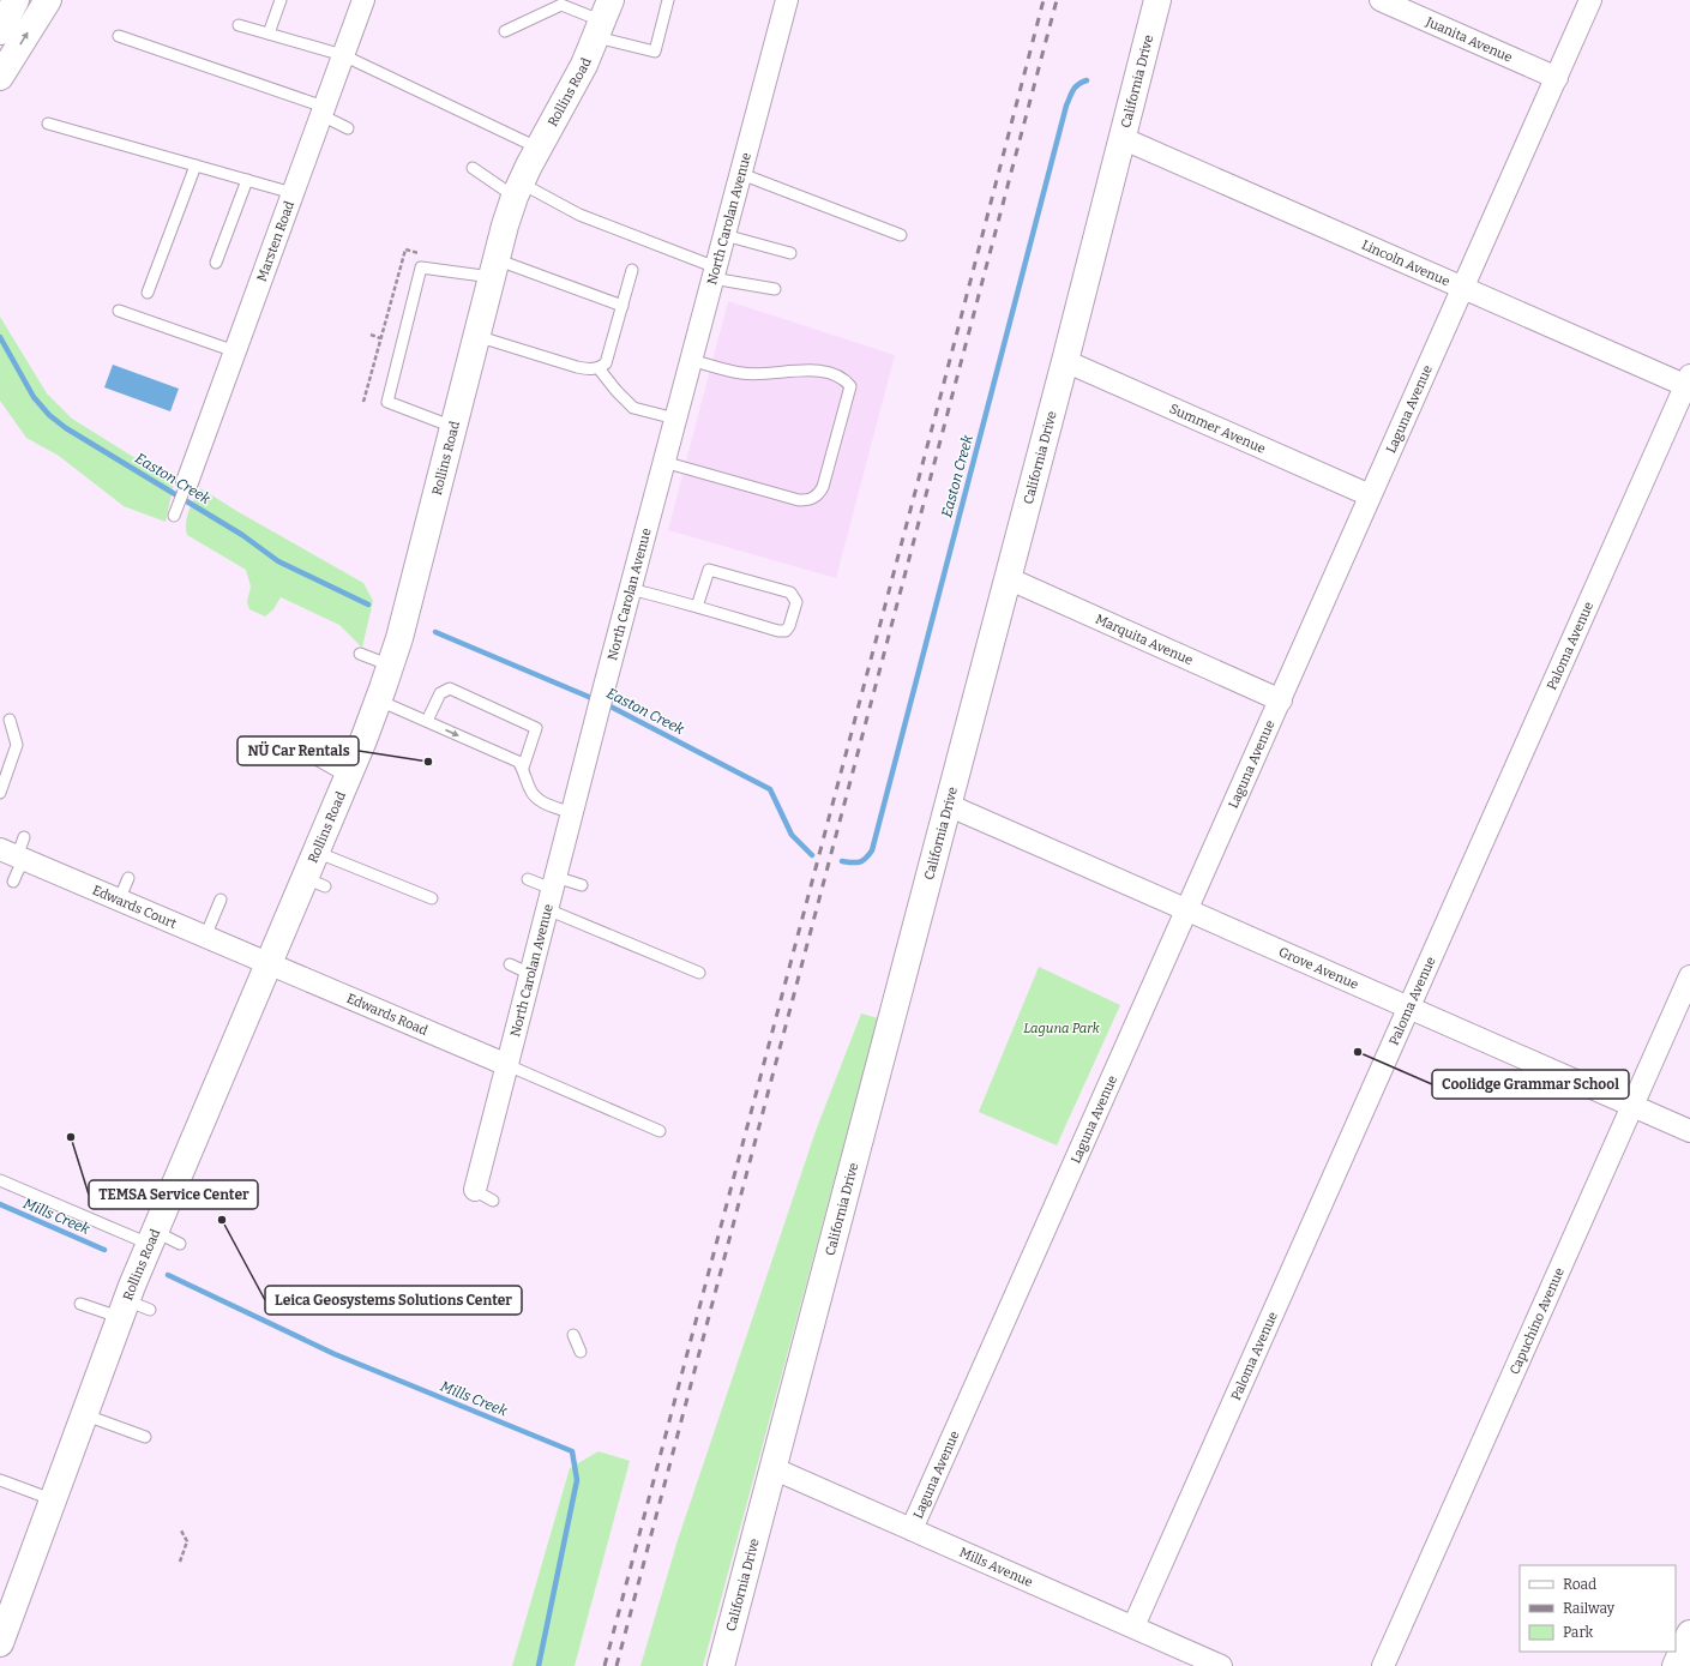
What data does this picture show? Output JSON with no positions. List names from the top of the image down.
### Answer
{
  "streets": {
    "main road": ["California Drive", "Rollins Road"],
    "street": [
      "Juanita Avenue",
      "North Carolan Avenue",
      "Marsten Road",
      "Lincoln Avenue",
      "Laguna Avenue",
      "Summer Avenue",
      "Marquita Avenue",
      "Paloma Avenue",
      "Edwards Court",
      "Grove Avenue",
      "Edwards Road",
      "Capuchino Avenue",
      "Mills Avenue"
    ]
  },
  "crossings": [
    ["Juanita Avenue", "Laguna Avenue"],
    ["California Drive", "Lincoln Avenue"],
    ["California Drive", "Summer Avenue"],
    ["California Drive", "Marquita Avenue"],
    ["California Drive", "Grove Avenue"],
    ["California Drive", "Mills Avenue"],
    ["Rollins Road", "Edwards Court"],
    ["Rollins Road", "Edwards Road"],
    ["North Carolan Avenue", "Edwards Road"],
    ["Lincoln Avenue", "Laguna Avenue"],
    ["Lincoln Avenue", "Paloma Avenue"],
    ["Laguna Avenue", "Summer Avenue"],
    ["Laguna Avenue", "Marquita Avenue"],
    ["Laguna Avenue", "Grove Avenue"],
    ["Laguna Avenue", "Mills Avenue"],
    ["Paloma Avenue", "Grove Avenue"],
    ["Paloma Avenue", "Mills Avenue"],
    ["Edwards Court", "Edwards Road"],
    ["Grove Avenue", "Capuchino Avenue"]
  ],
  "water": ["Easton Creek", "Mills Creek"],
  "parks": ["Laguna Park"],
  "places": [
    "NÜ Car Rentals",
    "Coolidge Grammar School",
    "TEMSA Service Center",
    "Leica Geosystems Solutions Center"
  ],
  "legend": ["Road", "Railway", "Park"]
}
